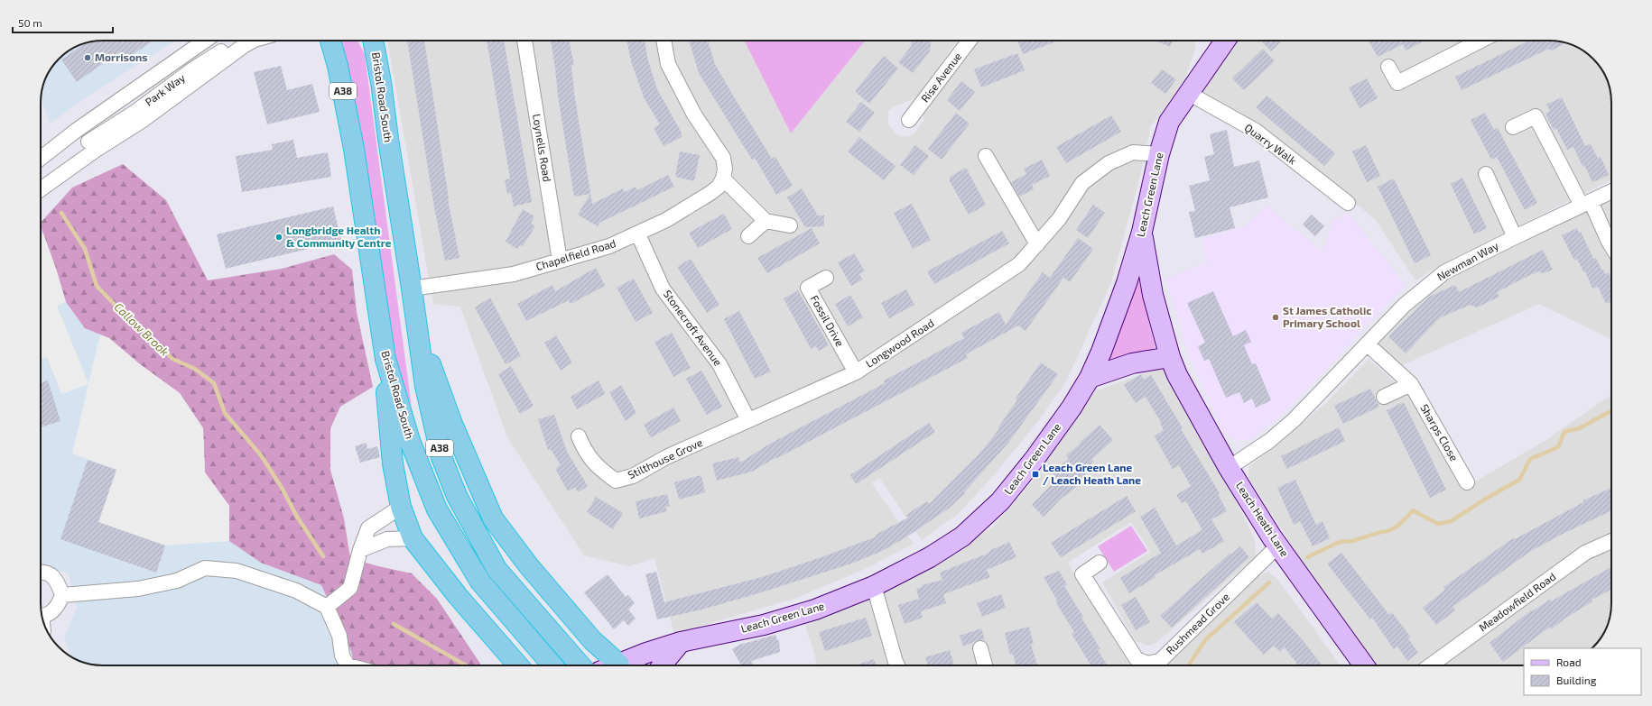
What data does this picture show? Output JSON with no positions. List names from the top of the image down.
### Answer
{
  "streets": {
    "highway": ["A38", "Bristol Road South"],
    "street": [
      "Rise Avenue",
      "Park Way",
      "Quarry Walk",
      "Loynells Road",
      "Leach Green Lane",
      "Chapelfield Road",
      "Newman Way",
      "Fossil Drive",
      "Stonecroft Avenue",
      "Longwood Road",
      "Sharps Close",
      "Stilthouse Grove",
      "Leach Heath Lane",
      "Meadowfield Road",
      "Rushmead Grove"
    ]
  },
  "crossings": [
    ["Bristol Road South", "Chapelfield Road"],
    ["Quarry Walk", "Leach Green Lane"],
    ["Loynells Road", "Chapelfield Road"],
    ["Leach Green Lane", "Longwood Road"],
    ["Leach Green Lane", "Leach Heath Lane"],
    ["Chapelfield Road", "Stonecroft Avenue"],
    ["Newman Way", "Sharps Close"],
    ["Newman Way", "Leach Heath Lane"],
    ["Fossil Drive", "Longwood Road"],
    ["Stonecroft Avenue", "Longwood Road"],
    ["Stonecroft Avenue", "Stilthouse Grove"],
    ["Longwood Road", "Stilthouse Grove"],
    ["Leach Heath Lane", "Rushmead Grove"]
  ],
  "water": ["Callow Brook"],
  "places": {
    "other": ["Morrisons", "Longbridge Health & Community Centre", "St James Catholic Primary School"],
    "transit": ["Leach Green Lane / Leach Heath Lane"]
  },
  "legend": ["Road", "Building"],
  "scale_bar": "50 m"
}
